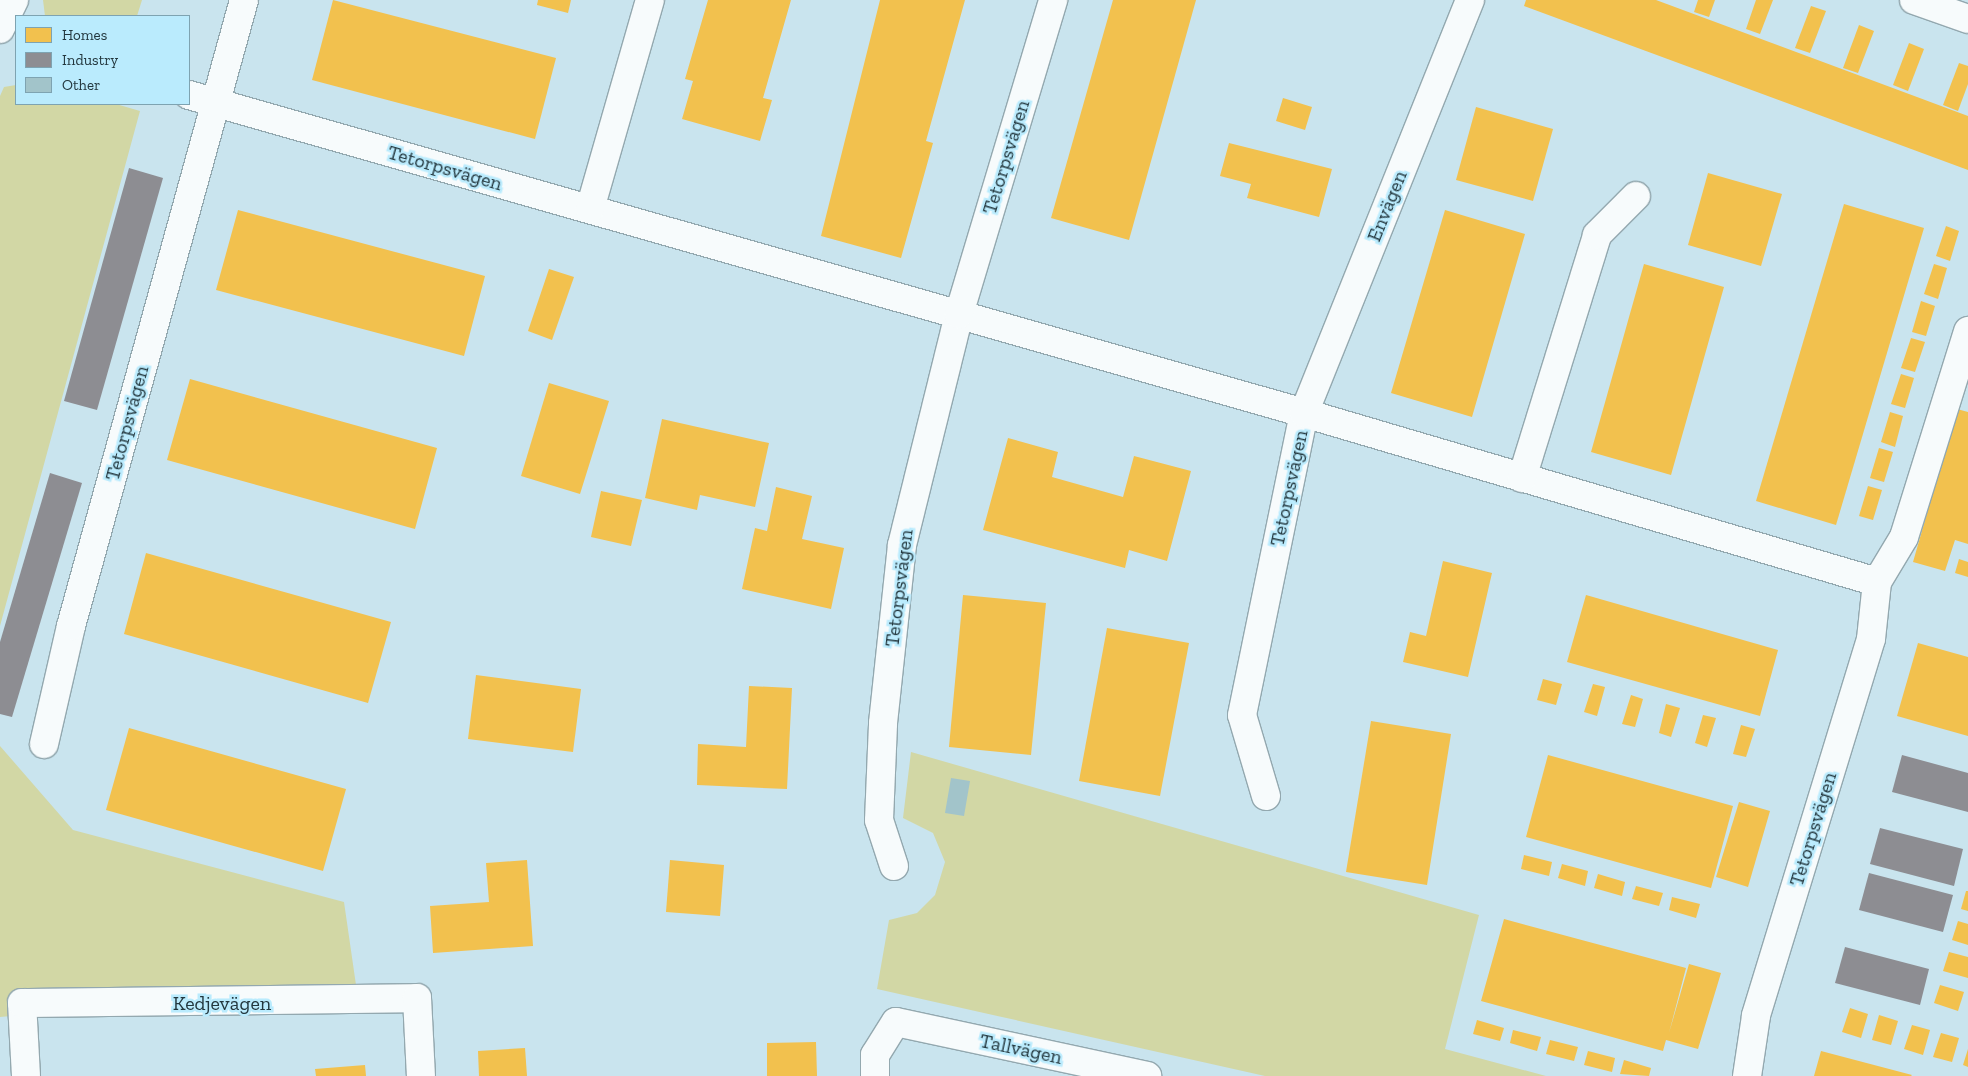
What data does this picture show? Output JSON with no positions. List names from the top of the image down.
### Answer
{
  "streets": {
    "street": [
      "Tetorpsvägen",
      "Envägen",
      "Kedjevägen",
      "Tallvägen"
    ]
  },
  "crossings": [
    ["Tetorpsvägen", "Envägen"]
  ],
  "legend": ["Homes", "Industry", "Other"]
}
